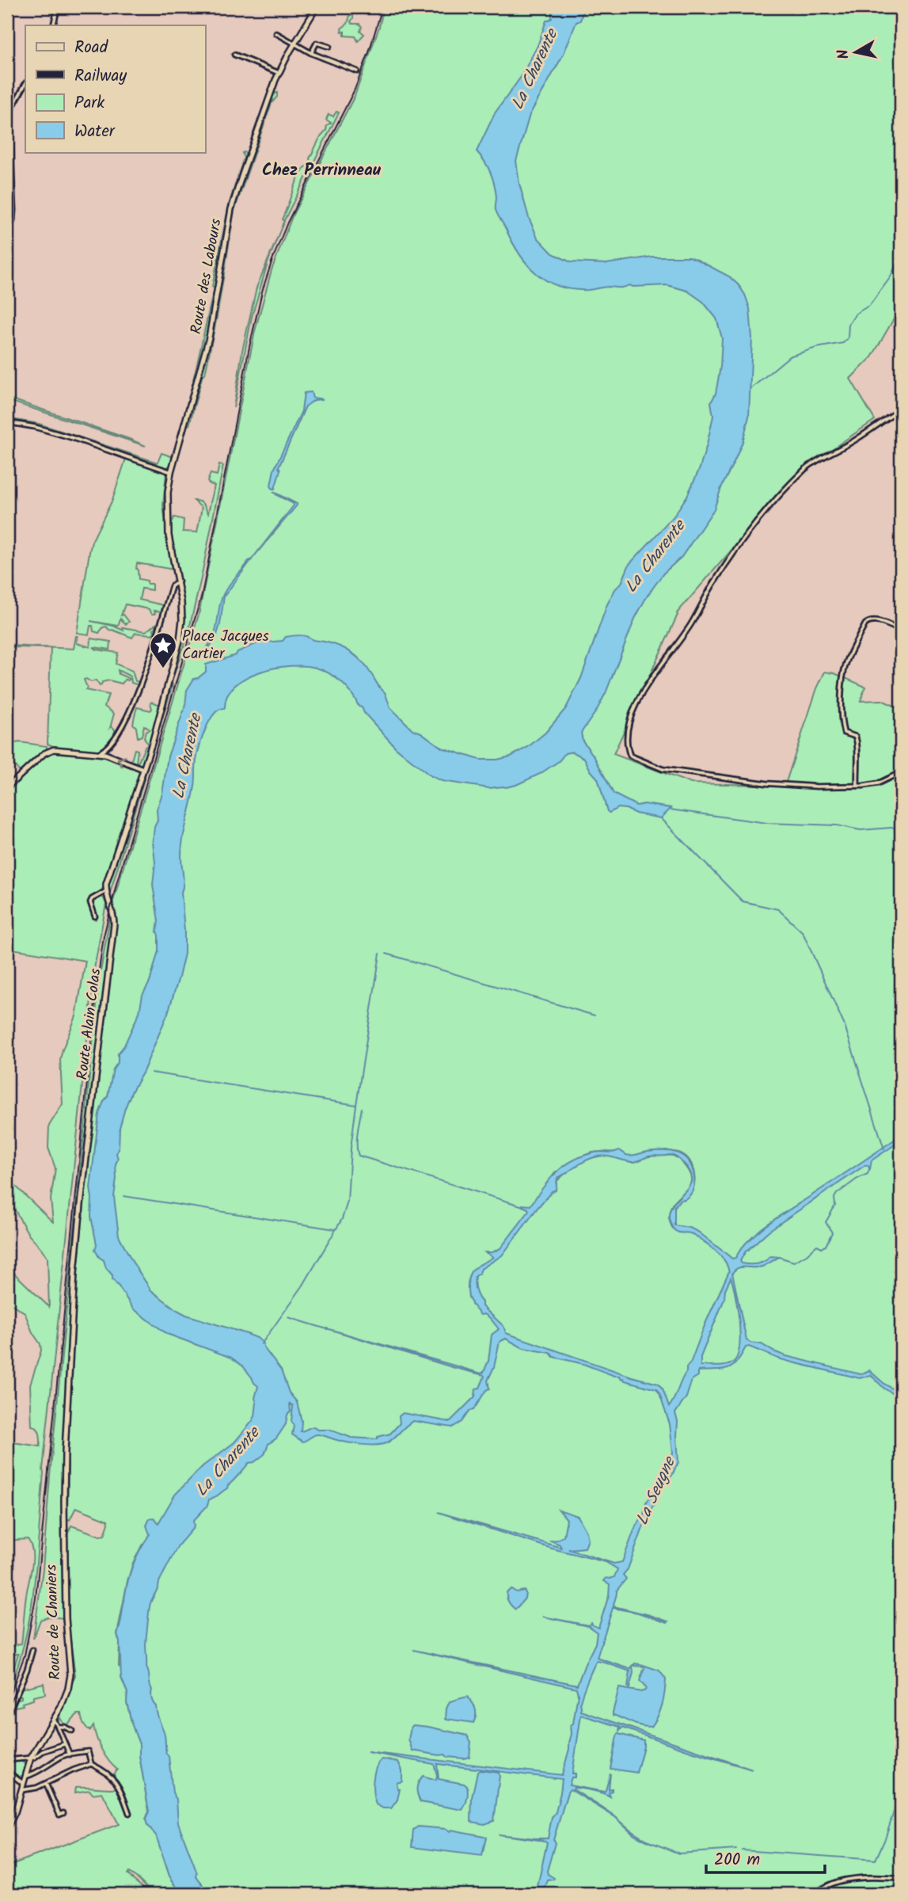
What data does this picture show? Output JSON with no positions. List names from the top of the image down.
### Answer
{
  "streets": {
    "street": ["Route des Labours", "Route Alain Colas", "Route de Chaniers"]
  },
  "crossings": [
    ["Route des Labours", "Route Alain Colas"],
    ["Route Alain Colas", "Route de Chaniers"]
  ],
  "districts": ["Chez Perrinneau"],
  "water": ["La Charente", "La Seugne"],
  "places": {
    "place": ["Place Jacques Cartier"]
  },
  "legend": [
    "Road",
    "Railway",
    "Park",
    "Water"
  ],
  "scale_bar": "200 m",
  "north": "left"
}
